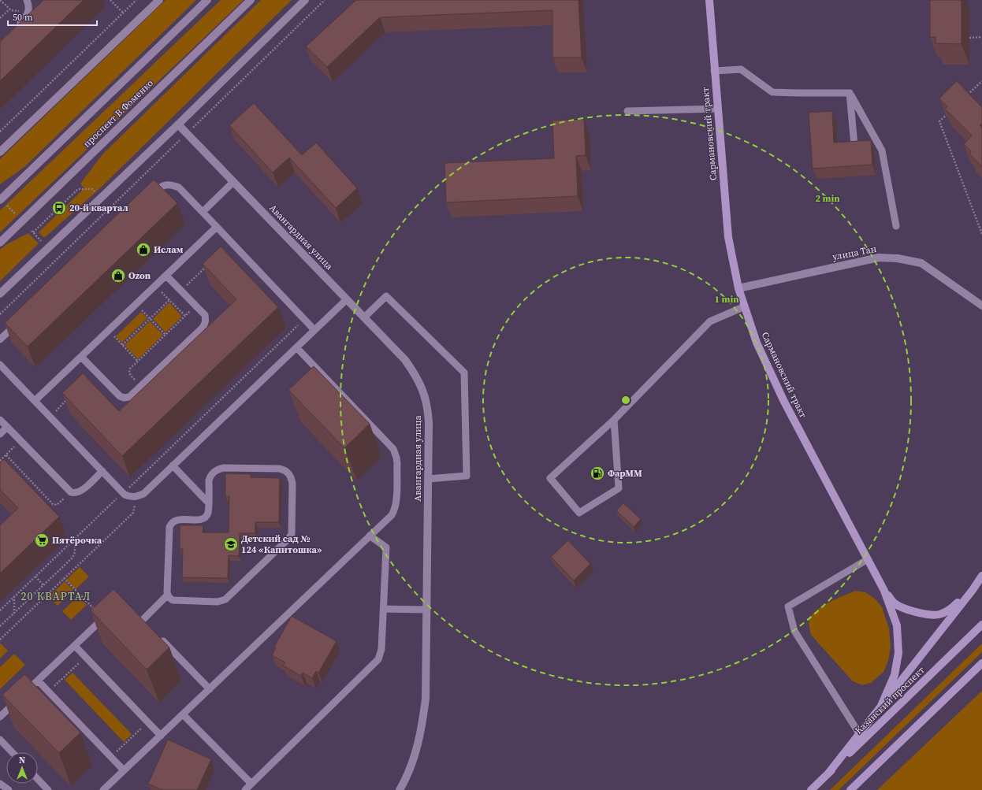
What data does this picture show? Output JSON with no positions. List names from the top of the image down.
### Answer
{
  "streets": {
    "main road": ["Сармановский тракт", "Казанский проспект"],
    "street": ["проспект В.Фоменко", "Авангардная улица", "улица Тан"]
  },
  "crossings": [
    ["Сармановский тракт", "улица Тан"]
  ],
  "districts": ["20 КВАРТАЛ"],
  "places": {
    "bus stop": ["20-й квартал"],
    "shop": ["Ислам", "Ozon"],
    "fuel station": ["ФарММ"],
    "supermarket": ["Пятёрочка"],
    "school or university": ["Детский сад № 124 «Капитошка»"]
  },
  "scale_bar": "50 m",
  "north": "top",
  "rings": ["2 min", "1 min"]
}
